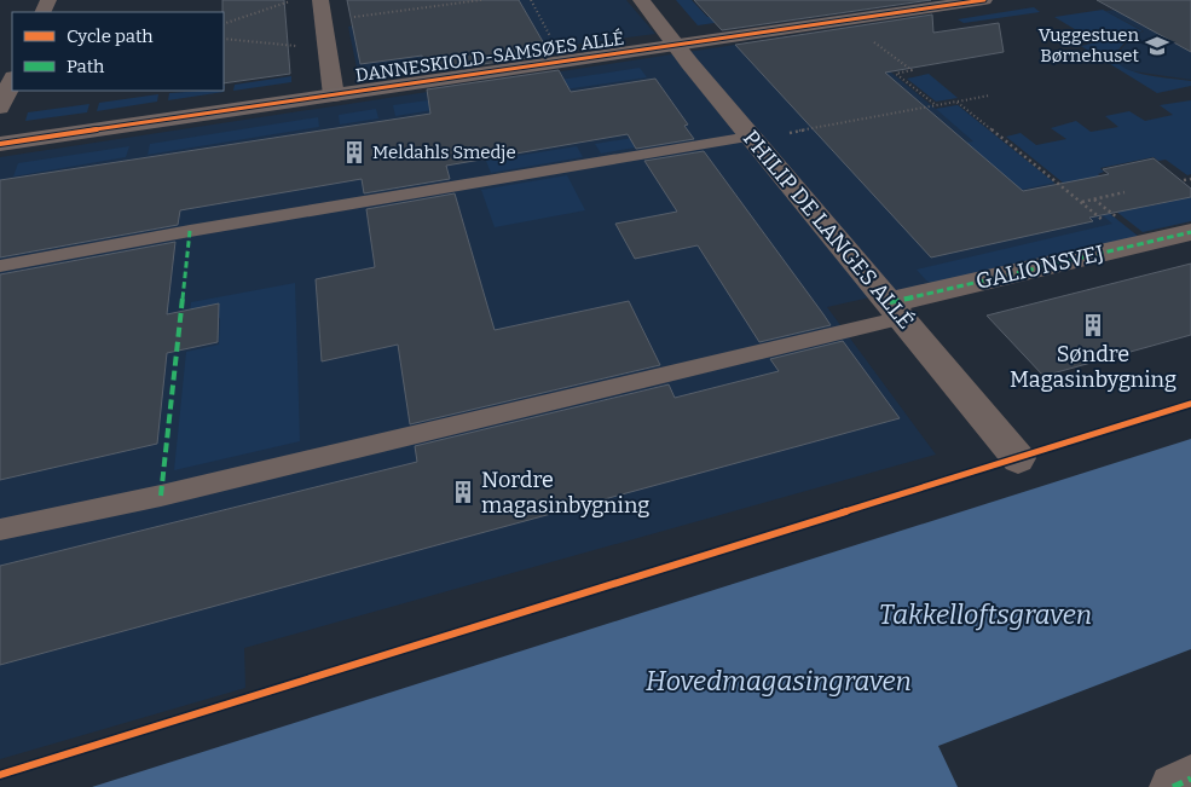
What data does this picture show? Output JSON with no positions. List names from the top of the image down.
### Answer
{
  "streets": {
    "street": ["DANNESKIOLD-SAMSØES ALLÉ", "PHILIP DE LANGES ALLÉ", "GALIONSVEJ"]
  },
  "crossings": [
    ["DANNESKIOLD-SAMSØES ALLÉ", "PHILIP DE LANGES ALLÉ"],
    ["PHILIP DE LANGES ALLÉ", "GALIONSVEJ"]
  ],
  "water": ["Takkelloftsgraven", "Hovedmagasingraven"],
  "places": {
    "school or university": ["Vuggestuen Børnehuset"],
    "building": ["Meldahls Smedje", "Søndre Magasinbygning", "Nordre magasinbygning"]
  },
  "legend": ["Cycle path", "Path"]
}
